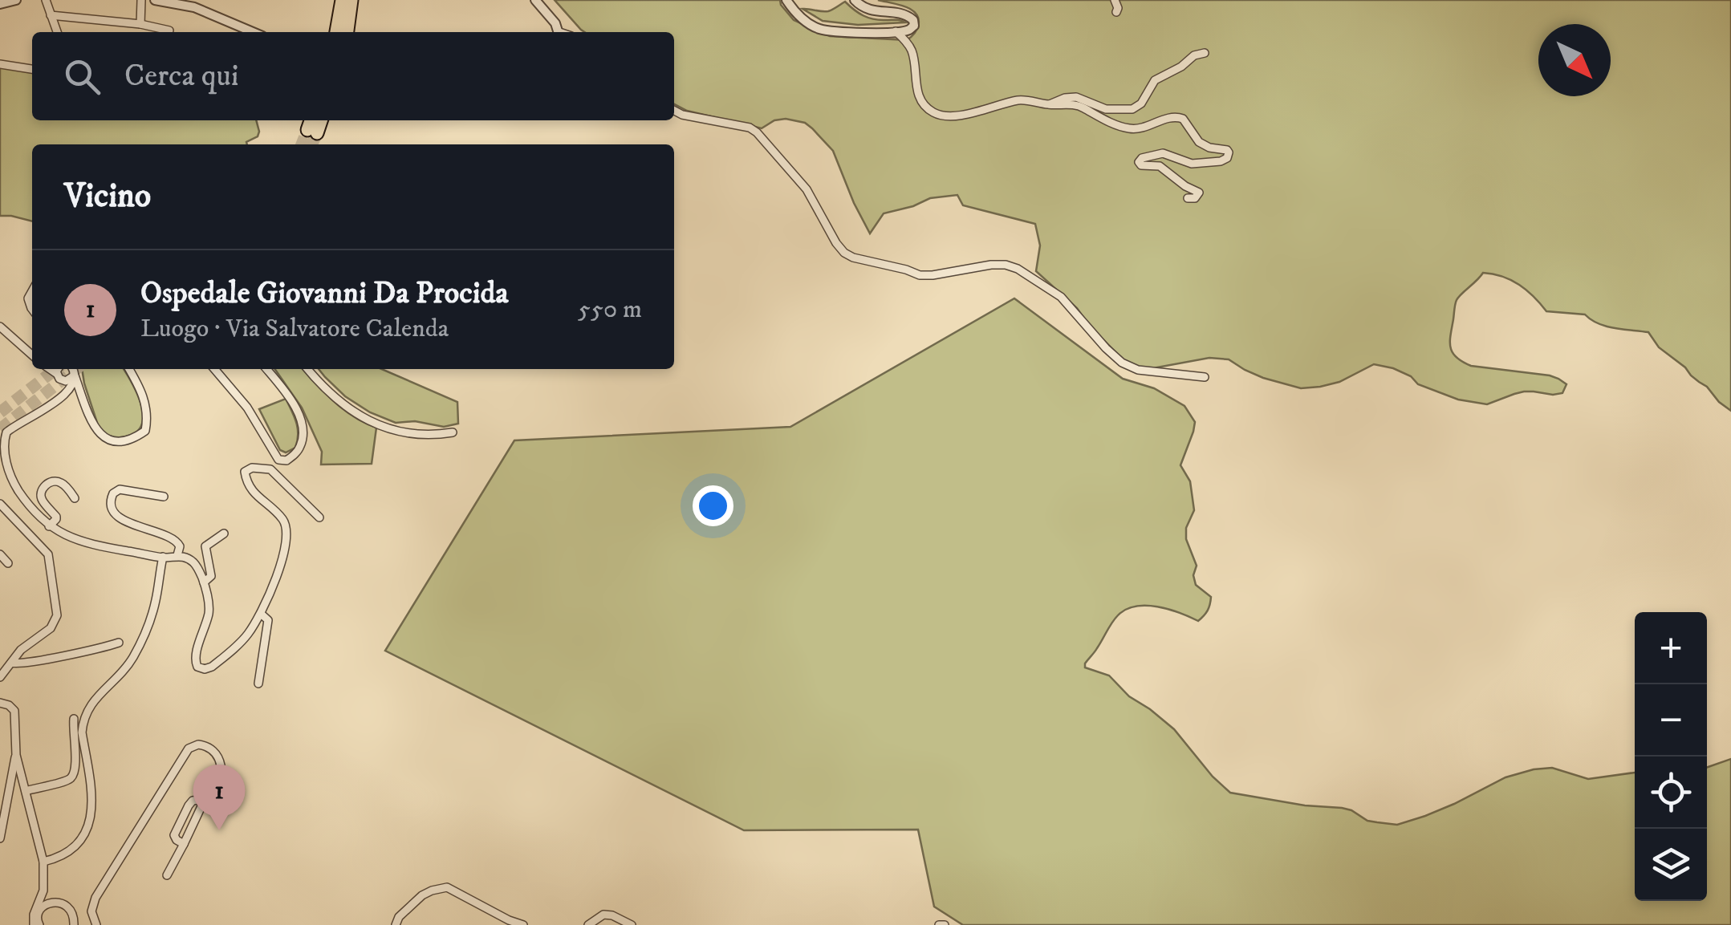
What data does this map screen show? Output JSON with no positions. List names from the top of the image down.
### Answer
{
  "north": "bottom right",
  "page": {
    "search": "Cerca qui",
    "heading": "Vicino",
    "list": [
      {
        "mark": "1",
        "name": "Ospedale Giovanni Da Procida",
        "note": "Luogo · Via Salvatore Calenda",
        "value": "550 m"
      }
    ],
    "map_buttons": ["+", "−"],
    "pins": "1"
  }
}
